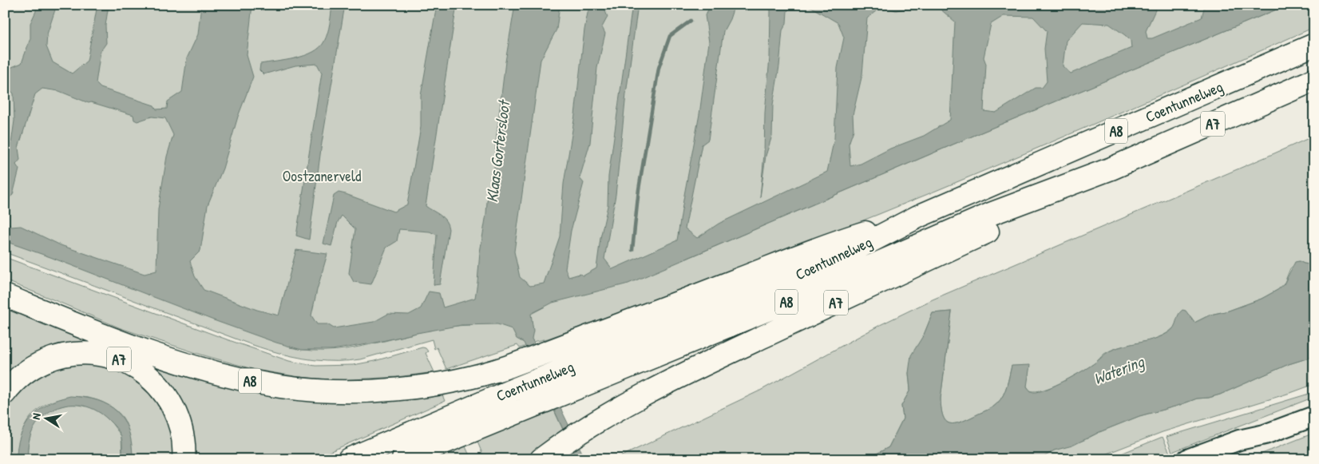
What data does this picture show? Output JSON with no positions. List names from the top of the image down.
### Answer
{
  "streets": {
    "highway": ["Coentunnelweg", "A7", "A8"]
  },
  "crossings": [
    ["Coentunnelweg", "A7"],
    ["Coentunnelweg", "A8"]
  ],
  "water": ["Klaas Gortersloot", "Watering"],
  "parks": ["Oostzanerveld"],
  "north": "left"
}
